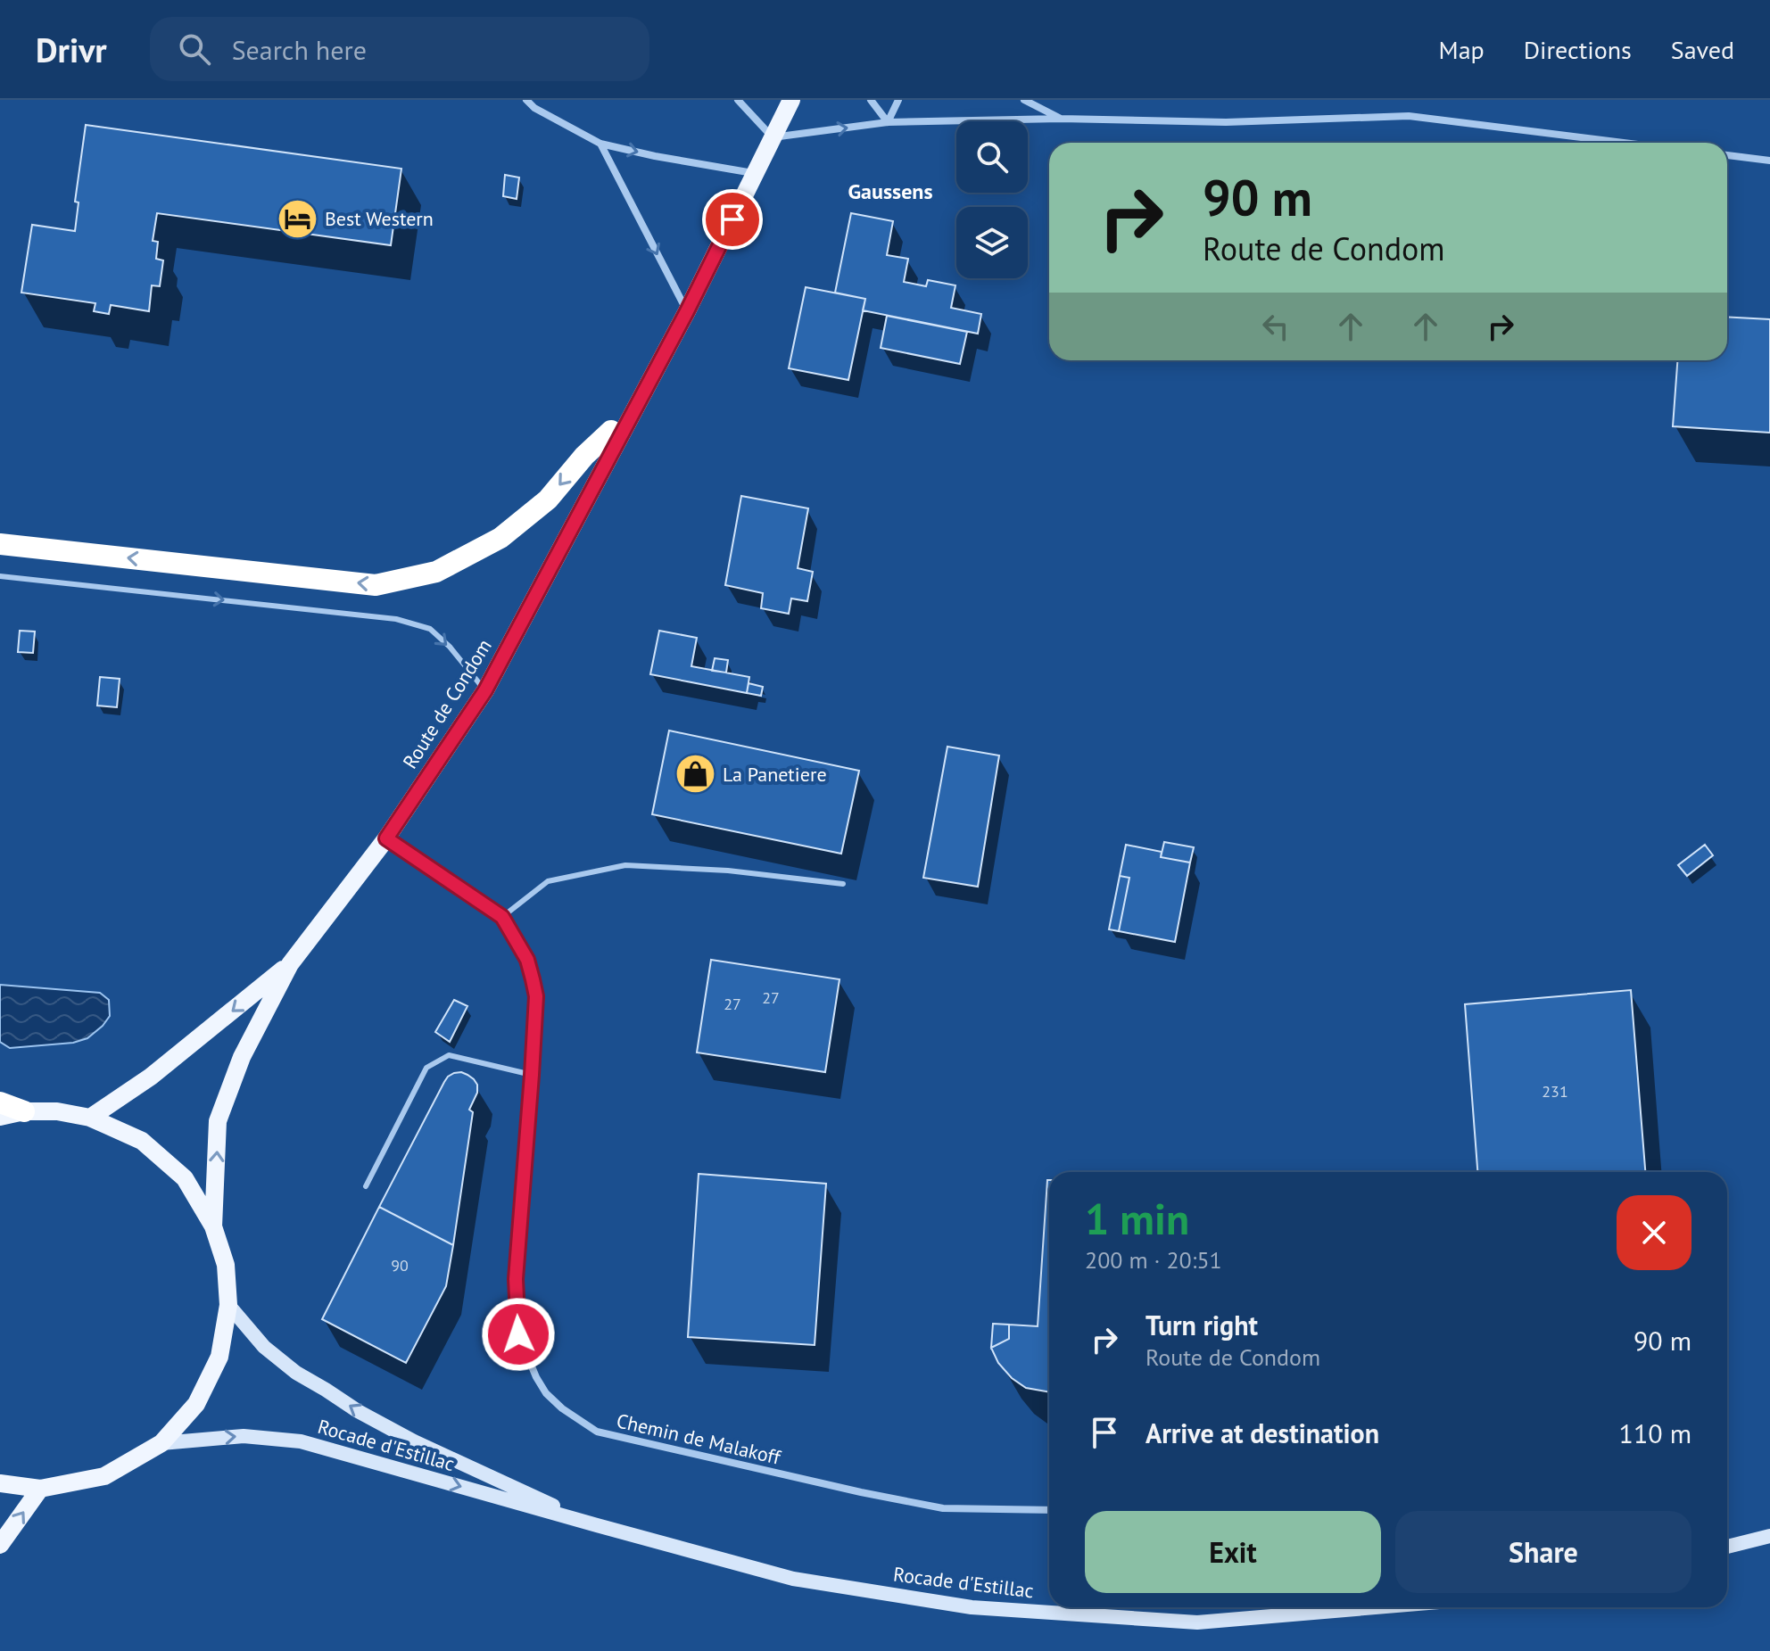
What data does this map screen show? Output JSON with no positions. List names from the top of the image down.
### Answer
{
  "streets": {
    "main road": ["Route de Condom"],
    "street": ["Chemin de Malakoff", "Rocade d'Estillac"]
  },
  "crossings": [
    ["Route de Condom", "Chemin de Malakoff"]
  ],
  "districts": ["Gaussens"],
  "places": {
    "hotel": ["Best Western"],
    "shop": ["La Panetiere"]
  },
  "house_numbers": [
    "27",
    "27",
    "231",
    "90"
  ],
  "page": {
    "header": "Drivr",
    "search": "Search here",
    "nav": ["Map", "Directions", "Saved"],
    "turn": ["90 m", "Route de Condom"],
    "heading": ["1 min", "200 m · 20:51"],
    "list": [
      {
        "name": "Turn right",
        "note": "Route de Condom",
        "value": "90 m"
      },
      {
        "name": "Arrive at destination",
        "value": "110 m"
      }
    ],
    "buttons": ["Exit", "Share"]
  }
}
